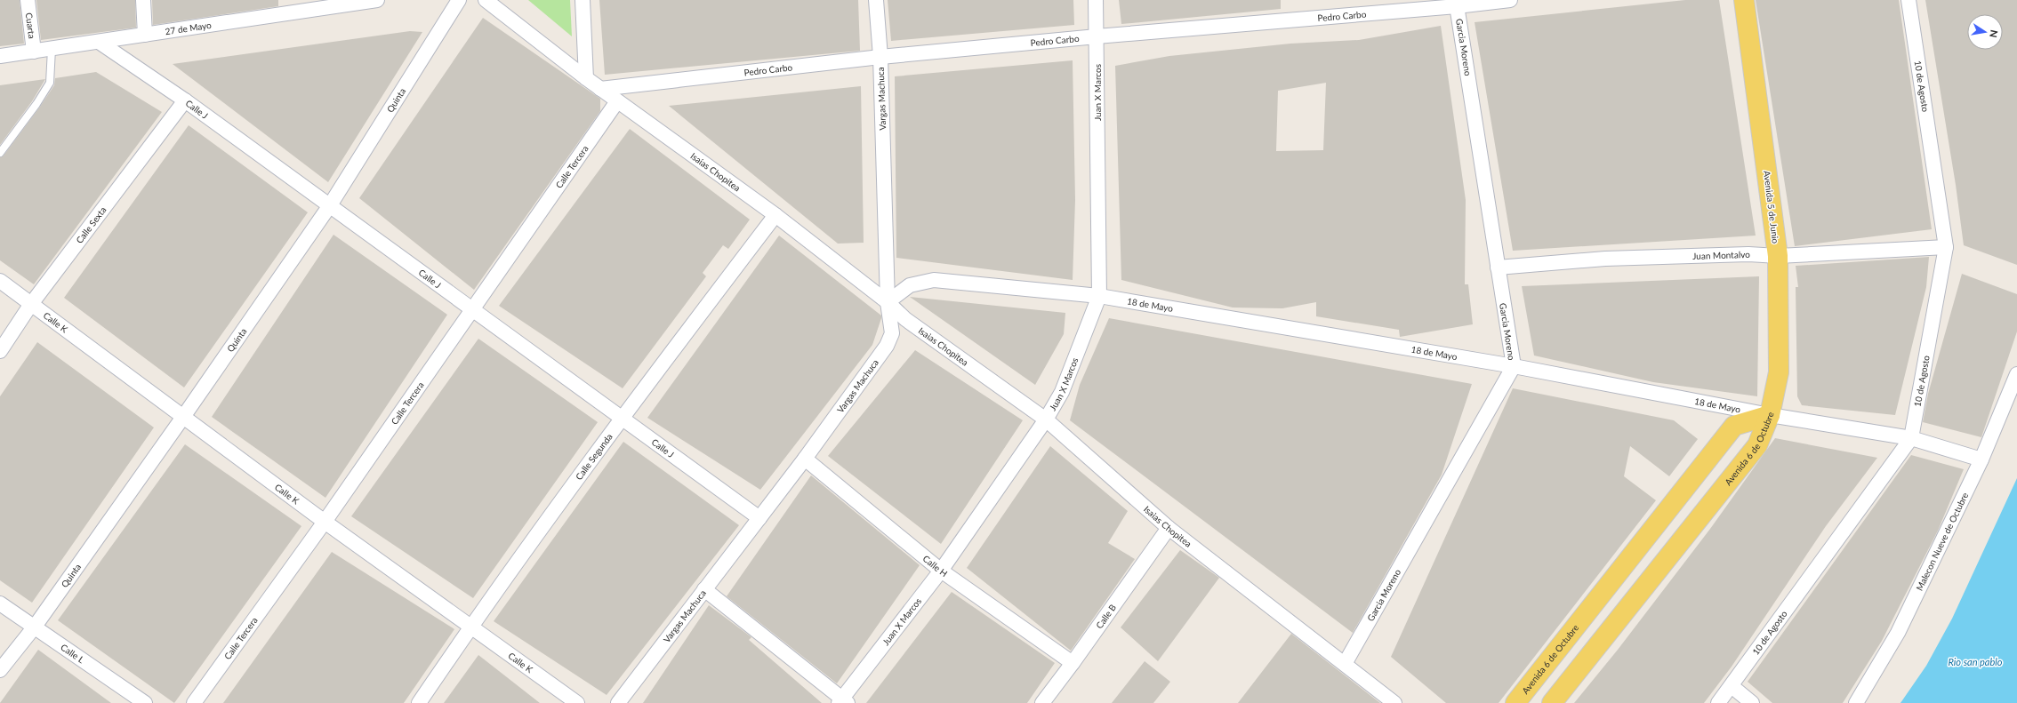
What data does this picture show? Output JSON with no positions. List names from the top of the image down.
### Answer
{
  "streets": {
    "main road": ["Avenida 5 de Junio", "Avenida 6 de Octubre"],
    "street": [
      "Pedro Carbo",
      "Cuarta",
      "27 de Mayo",
      "Garcia Moreno",
      "10 de Agosto",
      "Juan X Marcos",
      "Vargas Machuca",
      "Quinta",
      "Calle J",
      "Calle Tercera",
      "Isaias Chopitea",
      "Calle Sexta",
      "Juan Montalvo",
      "18 de Mayo",
      "Calle K",
      "Calle Segunda",
      "Malecon Nueve de Octubre",
      "Calle H",
      "Calle B",
      "Calle L"
    ]
  },
  "crossings": [
    ["Pedro Carbo", "Garcia Moreno"],
    ["Pedro Carbo", "Juan X Marcos"],
    ["Pedro Carbo", "Vargas Machuca"],
    ["Pedro Carbo", "Isaias Chopitea"],
    ["Cuarta", "27 de Mayo"],
    ["27 de Mayo", "Calle J"],
    ["Garcia Moreno", "Isaias Chopitea"],
    ["Garcia Moreno", "Juan Montalvo"],
    ["Garcia Moreno", "18 de Mayo"],
    ["10 de Agosto", "Juan Montalvo"],
    ["10 de Agosto", "18 de Mayo"],
    ["Juan X Marcos", "Isaias Chopitea"],
    ["Juan X Marcos", "18 de Mayo"],
    ["Juan X Marcos", "Calle H"],
    ["Vargas Machuca", "Calle J"],
    ["Vargas Machuca", "Isaias Chopitea"],
    ["Vargas Machuca", "18 de Mayo"],
    ["Vargas Machuca", "Calle H"],
    ["Quinta", "Calle J"],
    ["Quinta", "Calle K"],
    ["Quinta", "Calle L"],
    ["Calle J", "Calle Tercera"],
    ["Calle J", "Calle Sexta"],
    ["Calle J", "Calle Segunda"],
    ["Calle Tercera", "Isaias Chopitea"],
    ["Calle Tercera", "Calle K"],
    ["Isaias Chopitea", "18 de Mayo"],
    ["Isaias Chopitea", "Calle Segunda"],
    ["Isaias Chopitea", "Calle B"],
    ["Avenida 5 de Junio", "Juan Montalvo"],
    ["Avenida 5 de Junio", "18 de Mayo"],
    ["Avenida 5 de Junio", "Avenida 6 de Octubre"],
    ["Calle Sexta", "Calle K"],
    ["18 de Mayo", "Avenida 6 de Octubre"],
    ["18 de Mayo", "Malecon Nueve de Octubre"],
    ["Calle K", "Calle Segunda"],
    ["Calle H", "Calle B"]
  ],
  "water": ["Rio san pablo"],
  "north": "right"
}
